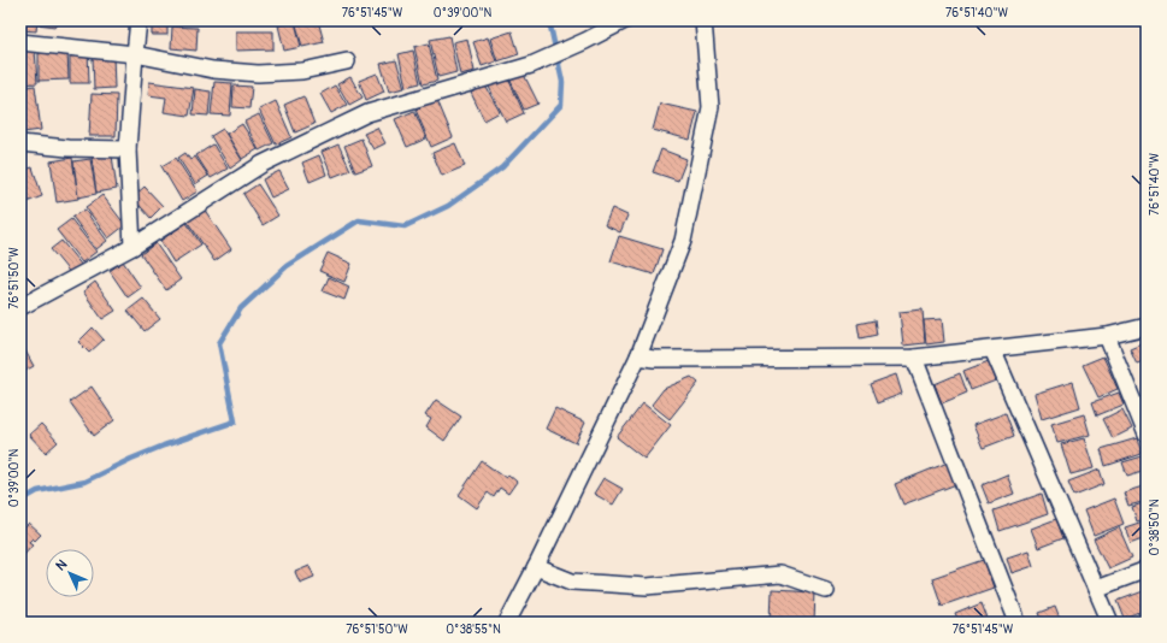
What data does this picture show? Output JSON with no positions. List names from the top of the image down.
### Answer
{
  "north": "top left",
  "coordinates": [
    "76°51'45\"W",
    "0°39'00\"N",
    "76°51'40\"W",
    "76°51'50\"W",
    "0°38'50\"N",
    "0°38'55\"N"
  ]
}
